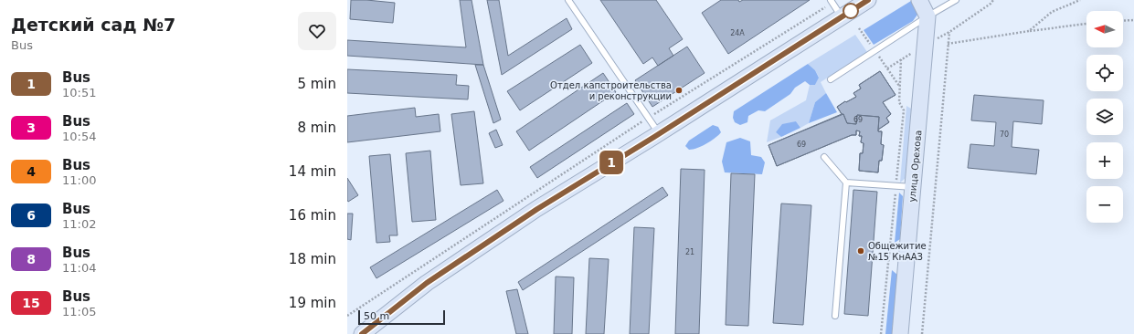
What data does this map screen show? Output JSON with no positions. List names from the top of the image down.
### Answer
{
  "streets": {
    "street": ["улица Орехова"]
  },
  "places": ["Отдел капстроительства и реконструкции", "Общежитие №15 КнААЗ"],
  "lines": ["bus line 1"],
  "house_numbers": [
    "24А",
    "69",
    "70",
    "69",
    "21"
  ],
  "scale_bar": "50 m",
  "north": "left",
  "page": {
    "heading": ["Детский сад №7", "Bus"],
    "on_map": "1",
    "map_buttons": ["+", "−"],
    "list": [
      {
        "mark": "1",
        "name": "Bus",
        "note": "10:51",
        "value": "5 min"
      },
      {
        "mark": "3",
        "name": "Bus",
        "note": "10:54",
        "value": "8 min"
      },
      {
        "mark": "4",
        "name": "Bus",
        "note": "11:00",
        "value": "14 min"
      },
      {
        "mark": "6",
        "name": "Bus",
        "note": "11:02",
        "value": "16 min"
      },
      {
        "mark": "8",
        "name": "Bus",
        "note": "11:04",
        "value": "18 min"
      },
      {
        "mark": "15",
        "name": "Bus",
        "note": "11:05",
        "value": "19 min"
      }
    ],
    "scale": "50 m"
  }
}
